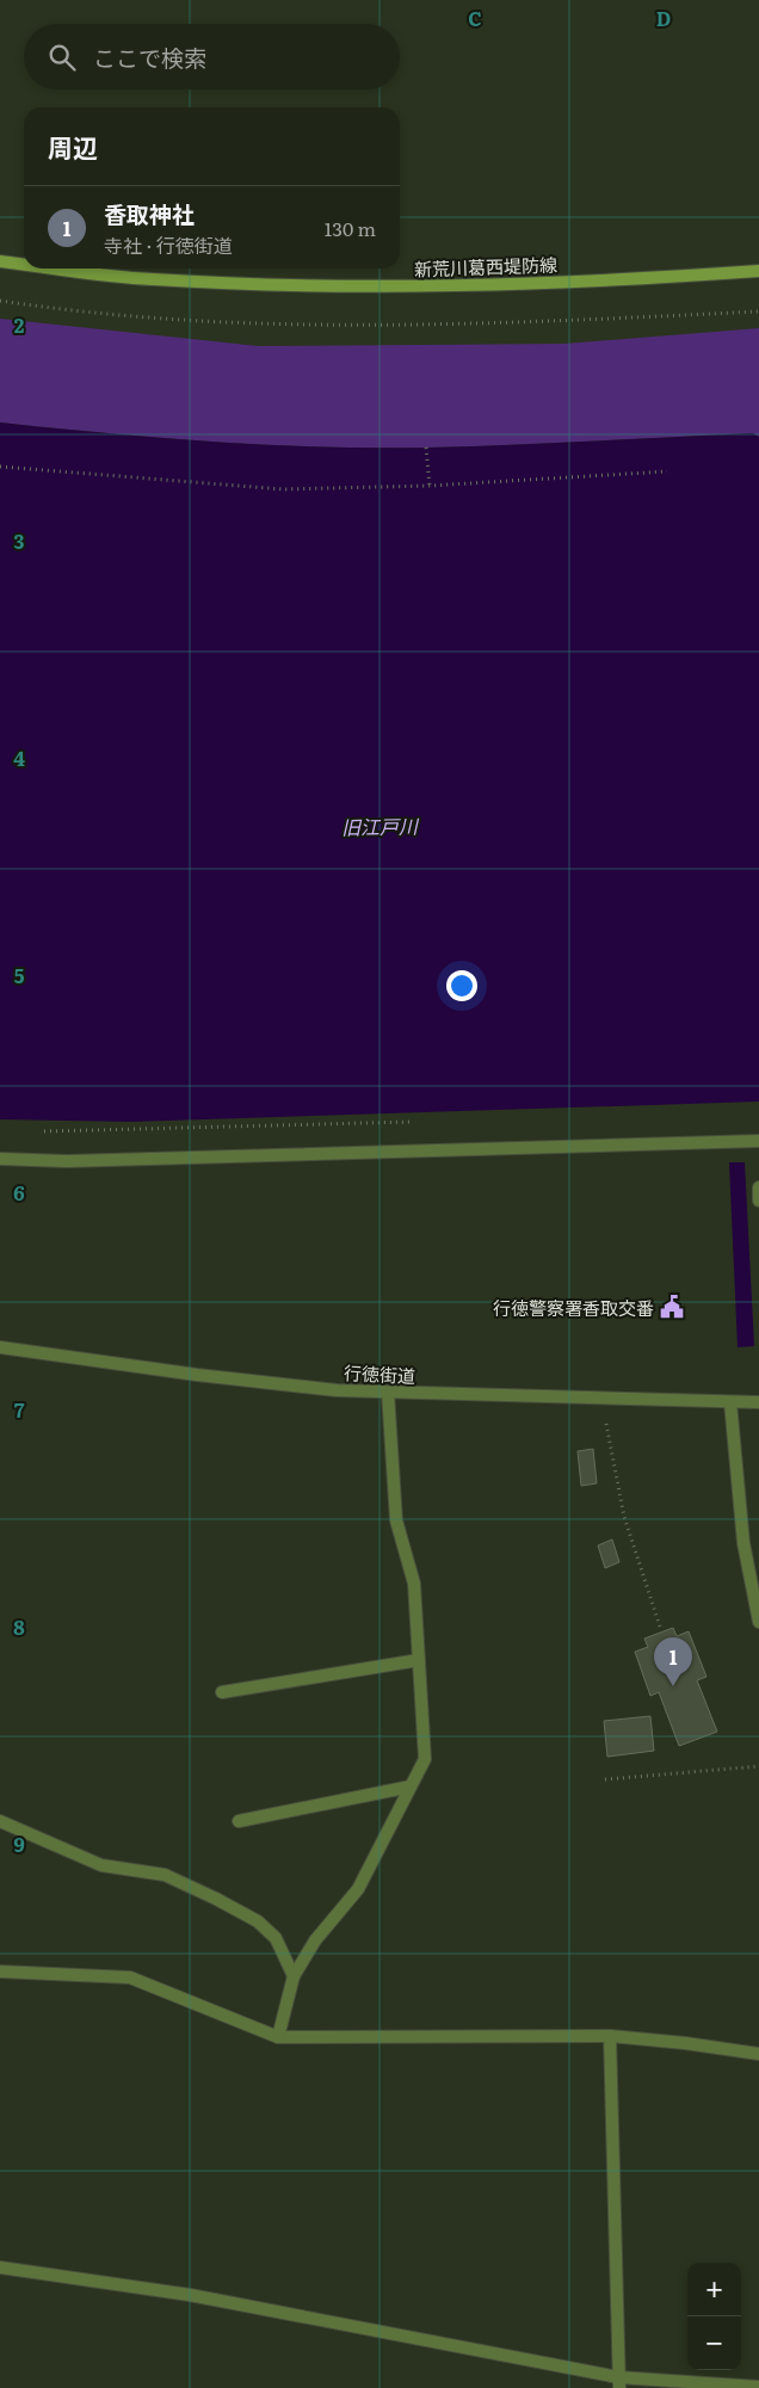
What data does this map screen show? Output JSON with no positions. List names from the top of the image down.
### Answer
{
  "streets": {
    "main road": ["新荒川葛西堤防線"],
    "street": ["行徳街道"]
  },
  "water": ["旧江戸川"],
  "places": {
    "public building": ["行徳警察署香取交番"]
  },
  "page": {
    "search": "ここで検索",
    "heading": "周辺",
    "list": [
      {
        "mark": "1",
        "name": "香取神社",
        "note": "寺社 · 行徳街道",
        "value": "130 m"
      }
    ],
    "pins": "1",
    "map_buttons": ["+", "−"]
  },
  "grid": {
    "columns": ["C", "D"],
    "rows": [
      "2",
      "3",
      "4",
      "5",
      "6",
      "7",
      "8",
      "9"
    ]
  }
}
